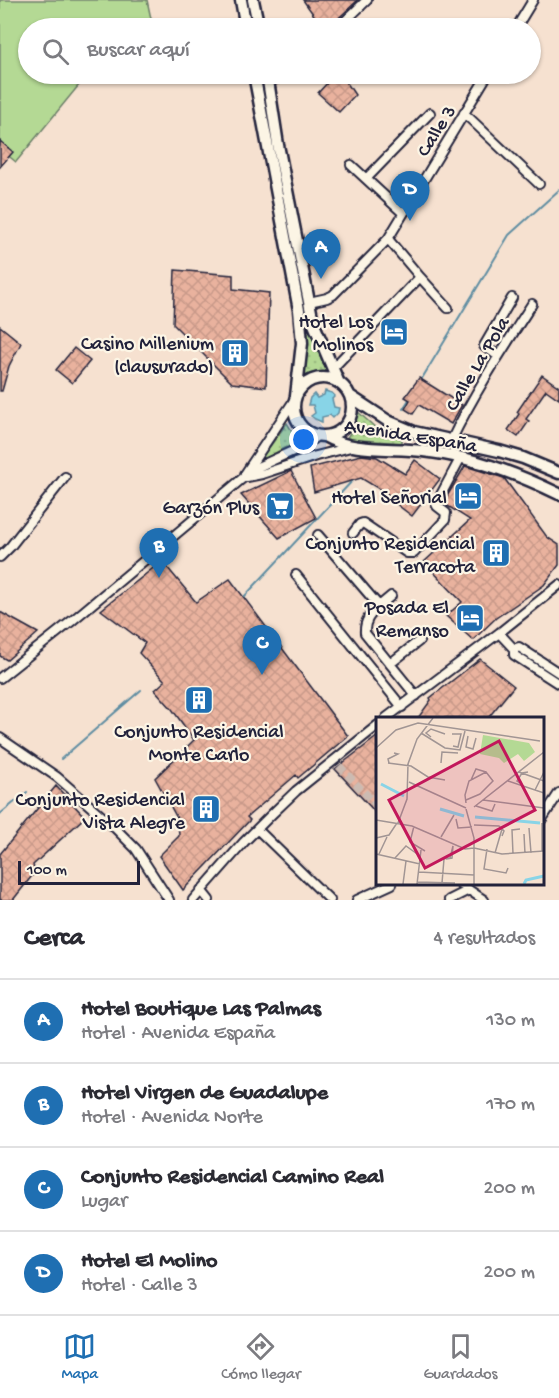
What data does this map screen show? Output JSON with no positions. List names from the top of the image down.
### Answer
{
  "streets": {
    "main road": ["Avenida España"],
    "street": ["Calle 3", "Calle La Pola"]
  },
  "crossings": [
    ["Calle La Pola", "Avenida España"]
  ],
  "places": {
    "hotel": ["Hotel Los Molinos", "Hotel Señorial", "Posada El Remanso"],
    "building": [
      "Casino Millenium (clausurado)",
      "Conjunto Residencial Terracota",
      "Conjunto Residencial Monte Carlo",
      "Conjunto Residencial Vista Alegre"
    ],
    "supermarket": ["Garzón Plus"]
  },
  "scale_bar": "100 m",
  "page": {
    "search": "Buscar aquí",
    "pins": [
      "D",
      "A",
      "B",
      "C"
    ],
    "scale": "100 m",
    "heading": ["Cerca", "4 resultados"],
    "list": [
      {
        "mark": "A",
        "name": "Hotel Boutique Las Palmas",
        "note": "Hotel · Avenida España",
        "value": "130 m"
      },
      {
        "mark": "B",
        "name": "Hotel Virgen de Guadalupe",
        "note": "Hotel · Avenida Norte",
        "value": "170 m"
      },
      {
        "mark": "C",
        "name": "Conjunto Residencial Camino Real",
        "note": "Lugar",
        "value": "200 m"
      },
      {
        "mark": "D",
        "name": "Hotel El Molino",
        "note": "Hotel · Calle 3",
        "value": "200 m"
      }
    ],
    "nav": ["Mapa", "Cómo llegar", "Guardados"]
  }
}
